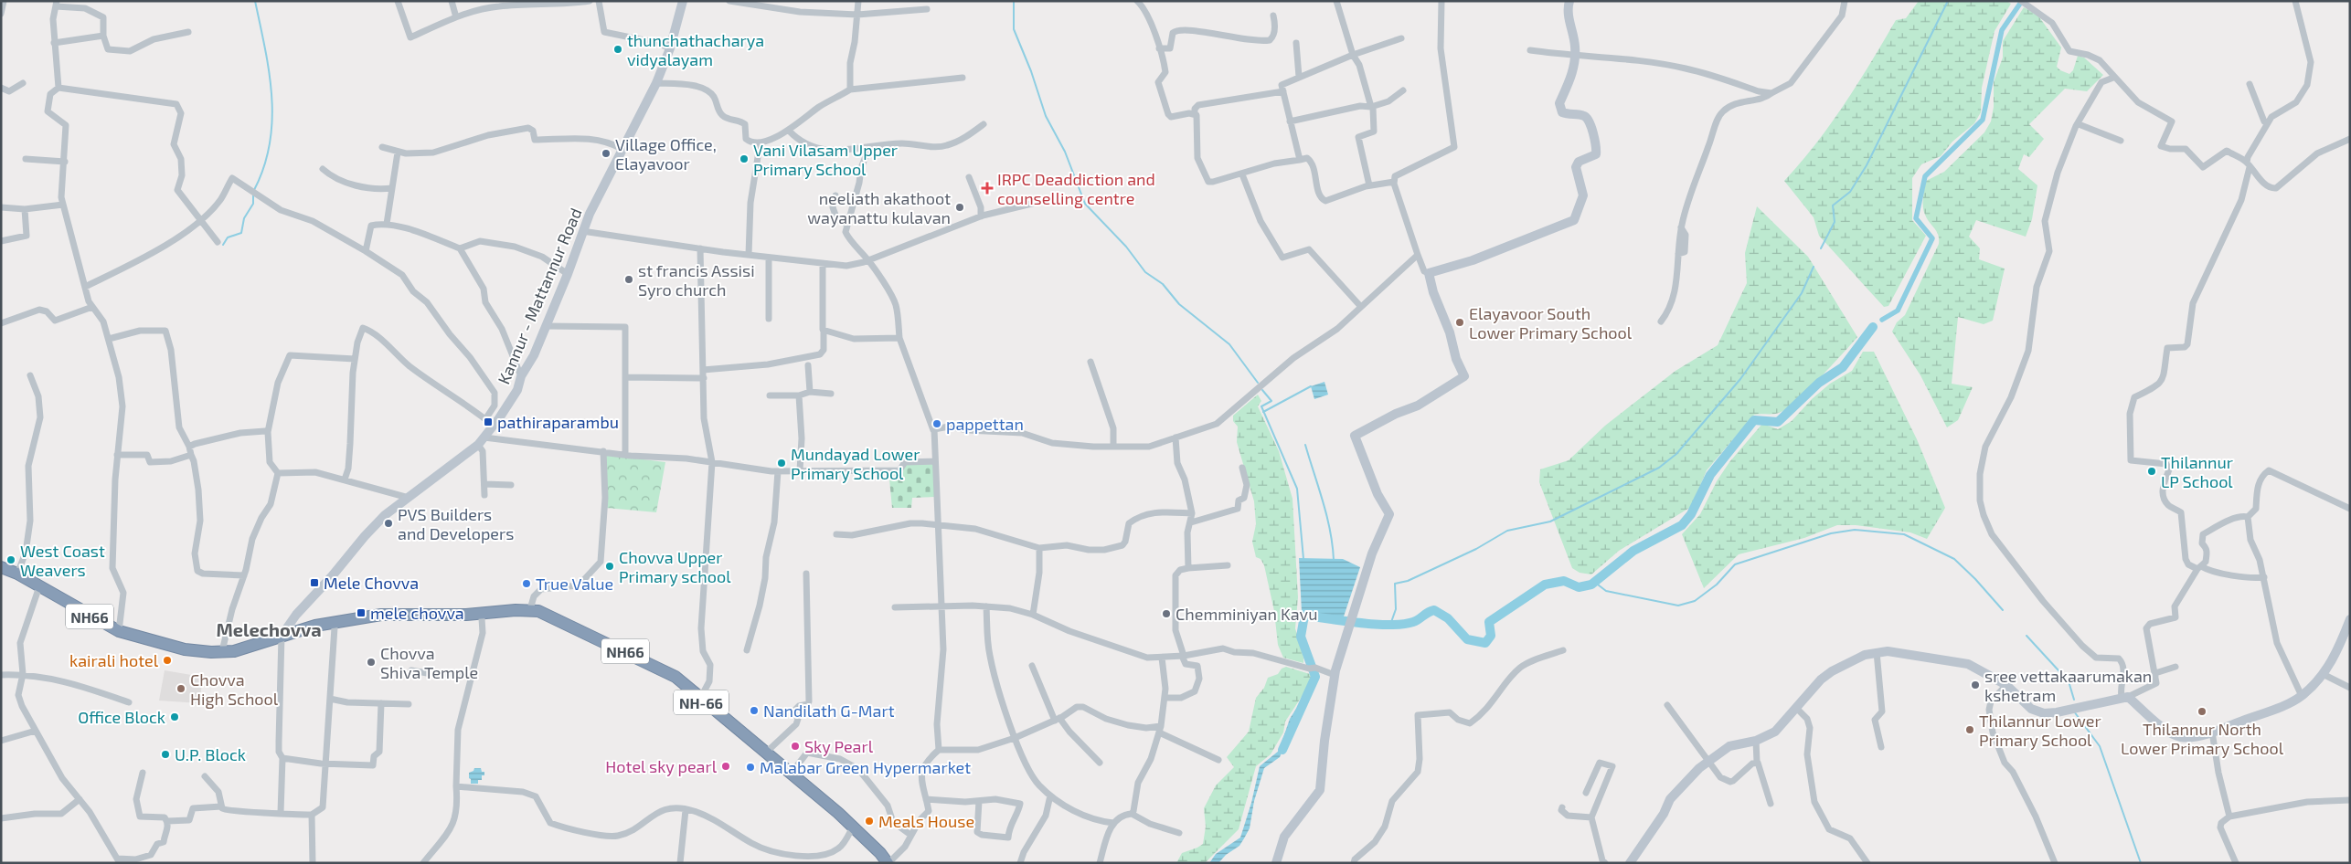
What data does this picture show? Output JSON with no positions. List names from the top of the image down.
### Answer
{
  "streets": {
    "highway": ["NH66", "NH-66"],
    "main road": ["Kannur - Mattannur Road"]
  },
  "crossings": [
    ["Kannur - Mattannur Road", "NH66"],
    ["NH66", "NH-66"]
  ],
  "districts": ["Melechovva"],
  "places": {
    "other": [
      "thunchathacharya vidyalayam",
      "Village Office, Elayavoor",
      "Vani Vilasam Upper Primary School",
      "neeliath akathoot wayanattu kulavan",
      "st francis Assisi Syro church",
      "Elayavoor South Lower Primary School",
      "pappettan",
      "Mundayad Lower Primary School",
      "Thilannur LP School",
      "PVS Builders and Developers",
      "West Coast Weavers",
      "Chovva Upper Primary school",
      "True Value",
      "Chemminiyan Kavu",
      "kairali hotel",
      "Chovva Shiva Temple",
      "sree vettakaarumakan kshetram",
      "Chovva High School",
      "Nandilath G-Mart",
      "Thilannur North Lower Primary School",
      "Office Block",
      "Thilannur Lower Primary School",
      "Sky Pearl",
      "U.P. Block",
      "Hotel sky pearl",
      "Malabar Green Hypermarket",
      "Meals House"
    ],
    "health": ["IRPC Deaddiction and counselling centre"],
    "transit": ["pathiraparambu", "Mele Chovva", "mele chovva"]
  }
}
